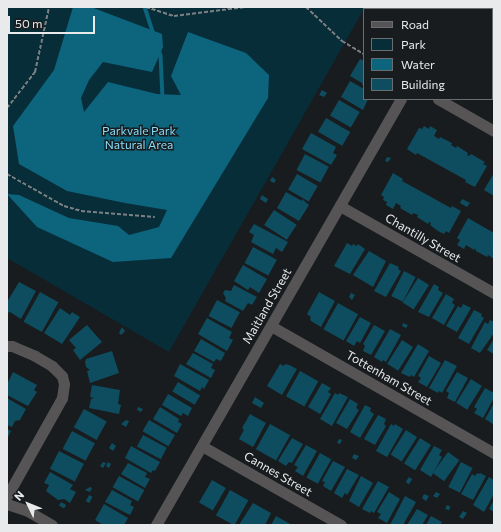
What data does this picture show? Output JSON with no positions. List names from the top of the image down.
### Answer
{
  "streets": {
    "street": [
      "Chantilly Street",
      "Maitland Street",
      "Tottenham Street",
      "Cannes Street"
    ]
  },
  "crossings": [
    ["Chantilly Street", "Maitland Street"],
    ["Maitland Street", "Tottenham Street"],
    ["Maitland Street", "Cannes Street"]
  ],
  "parks": ["Parkvale Park Natural Area"],
  "legend": [
    "Road",
    "Park",
    "Water",
    "Building"
  ],
  "scale_bar": "50 m",
  "north": "top left"
}
